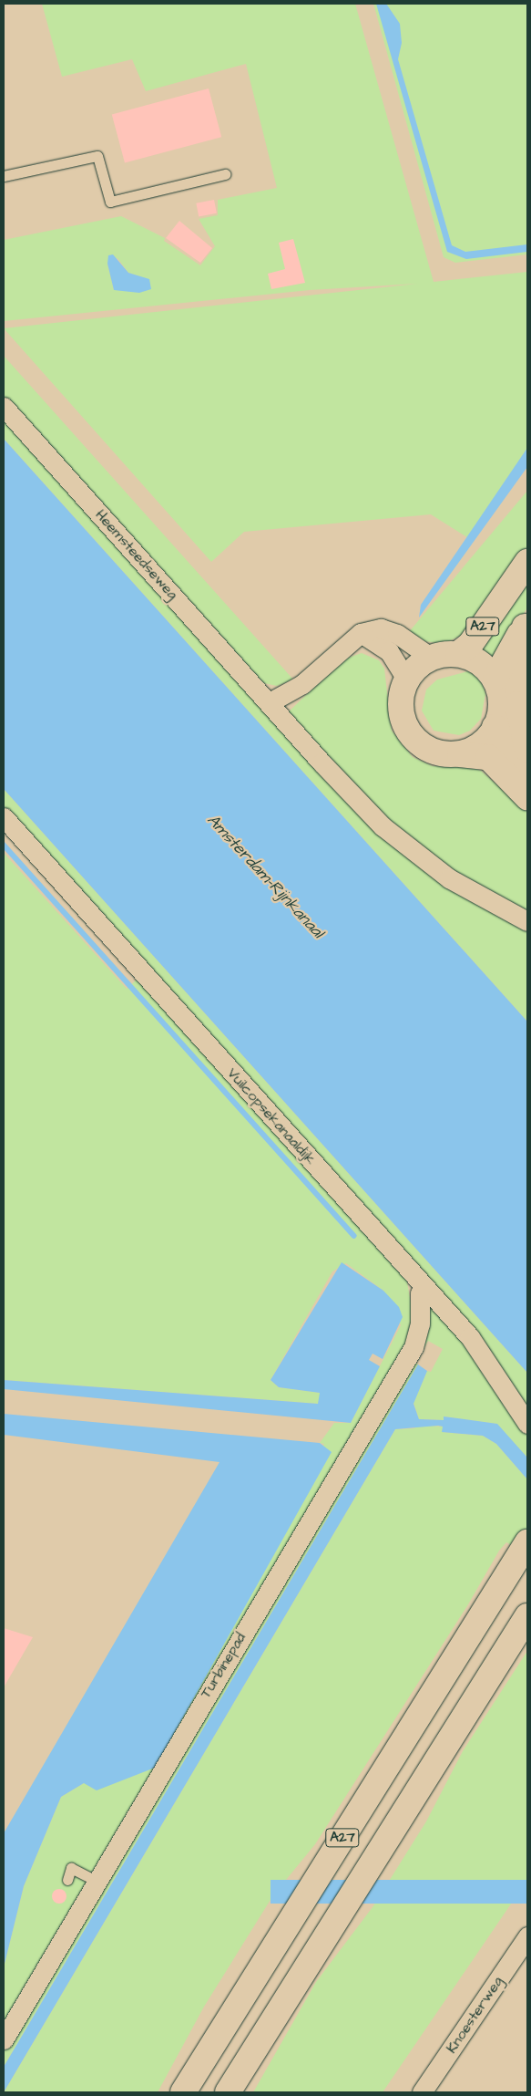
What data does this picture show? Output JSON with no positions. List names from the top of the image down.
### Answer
{
  "streets": {
    "main road": ["A27"],
    "street": [
      "Heemsteedseweg",
      "Vuilcopsekanaaldijk",
      "Turbinepad",
      "Knoesterweg"
    ]
  },
  "crossings": [
    ["Vuilcopsekanaaldijk", "Turbinepad"]
  ],
  "water": ["Amsterdam-Rijnkanaal"]
}
